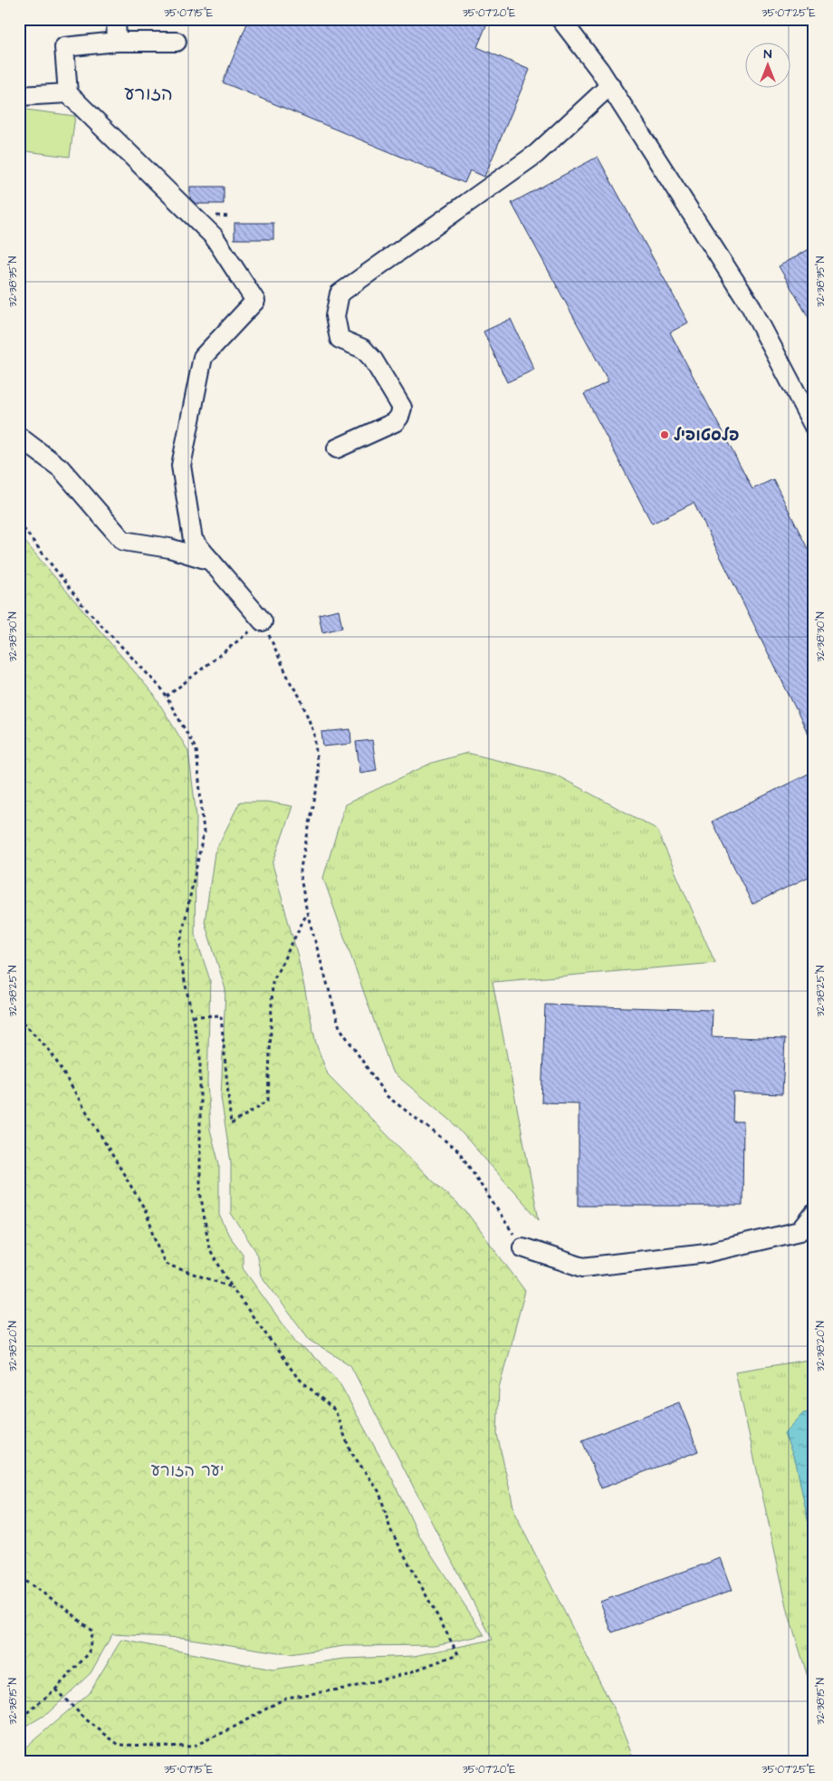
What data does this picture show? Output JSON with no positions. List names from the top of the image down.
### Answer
{
  "districts": ["הזורע"],
  "parks": ["יער הזורע"],
  "places": ["פלסטופיל"],
  "north": "top",
  "coordinates": [
    "35°07'15\"E",
    "35°07'20\"E",
    "35°07'25\"E",
    "32°38'35\"N",
    "32°38'30\"N",
    "32°38'25\"N",
    "32°38'20\"N",
    "32°38'15\"N"
  ]
}
